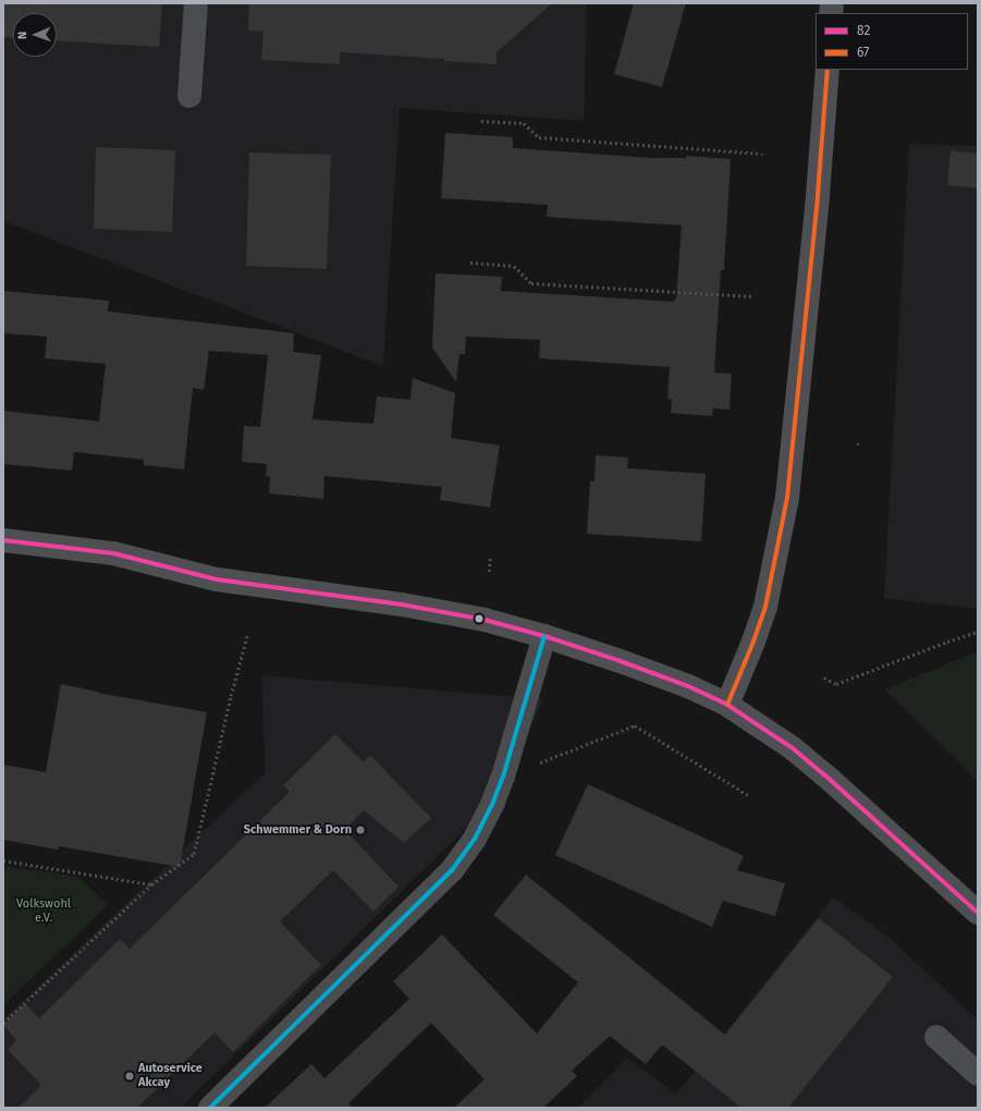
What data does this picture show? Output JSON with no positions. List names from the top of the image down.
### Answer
{
  "parks": ["Volkswohl e.V."],
  "places": ["Schwemmer & Dorn", "Autoservice Akcay"],
  "lines": ["transit line 67", "transit line 82"],
  "legend": ["82", "67"],
  "north": "left"
}
